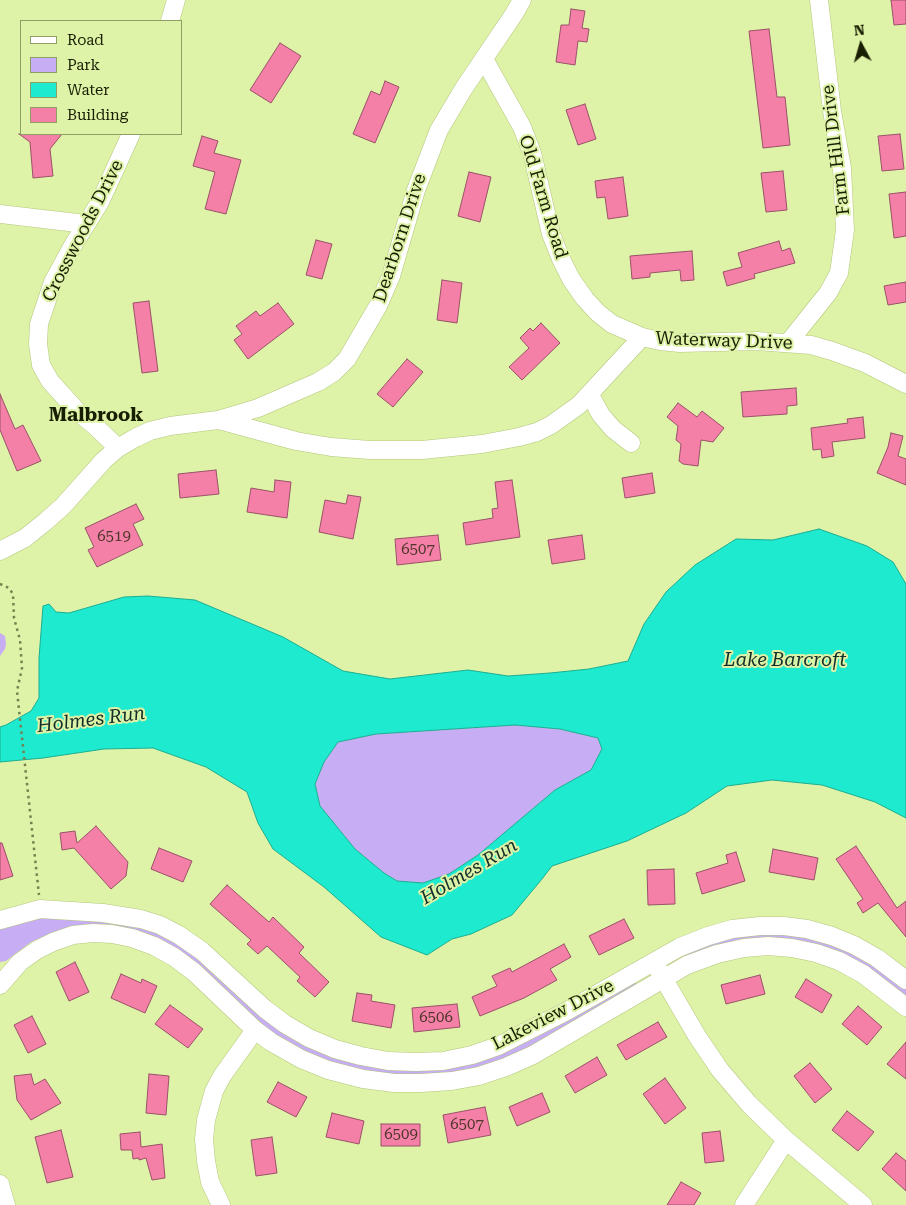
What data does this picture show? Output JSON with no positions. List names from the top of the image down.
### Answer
{
  "streets": {
    "street": [
      "Farm Hill Drive",
      "Old Farm Road",
      "Crosswoods Drive",
      "Dearborn Drive",
      "Waterway Drive",
      "Lakeview Drive"
    ]
  },
  "crossings": [
    ["Farm Hill Drive", "Waterway Drive"],
    ["Old Farm Road", "Dearborn Drive"],
    ["Old Farm Road", "Waterway Drive"],
    ["Crosswoods Drive", "Dearborn Drive"],
    ["Dearborn Drive", "Waterway Drive"]
  ],
  "districts": ["Malbrook"],
  "water": ["Lake Barcroft", "Holmes Run"],
  "house_numbers": [
    "6519",
    "6507",
    "6506",
    "6507",
    "6509"
  ],
  "legend": [
    "Road",
    "Park",
    "Water",
    "Building"
  ],
  "north": "top"
}
